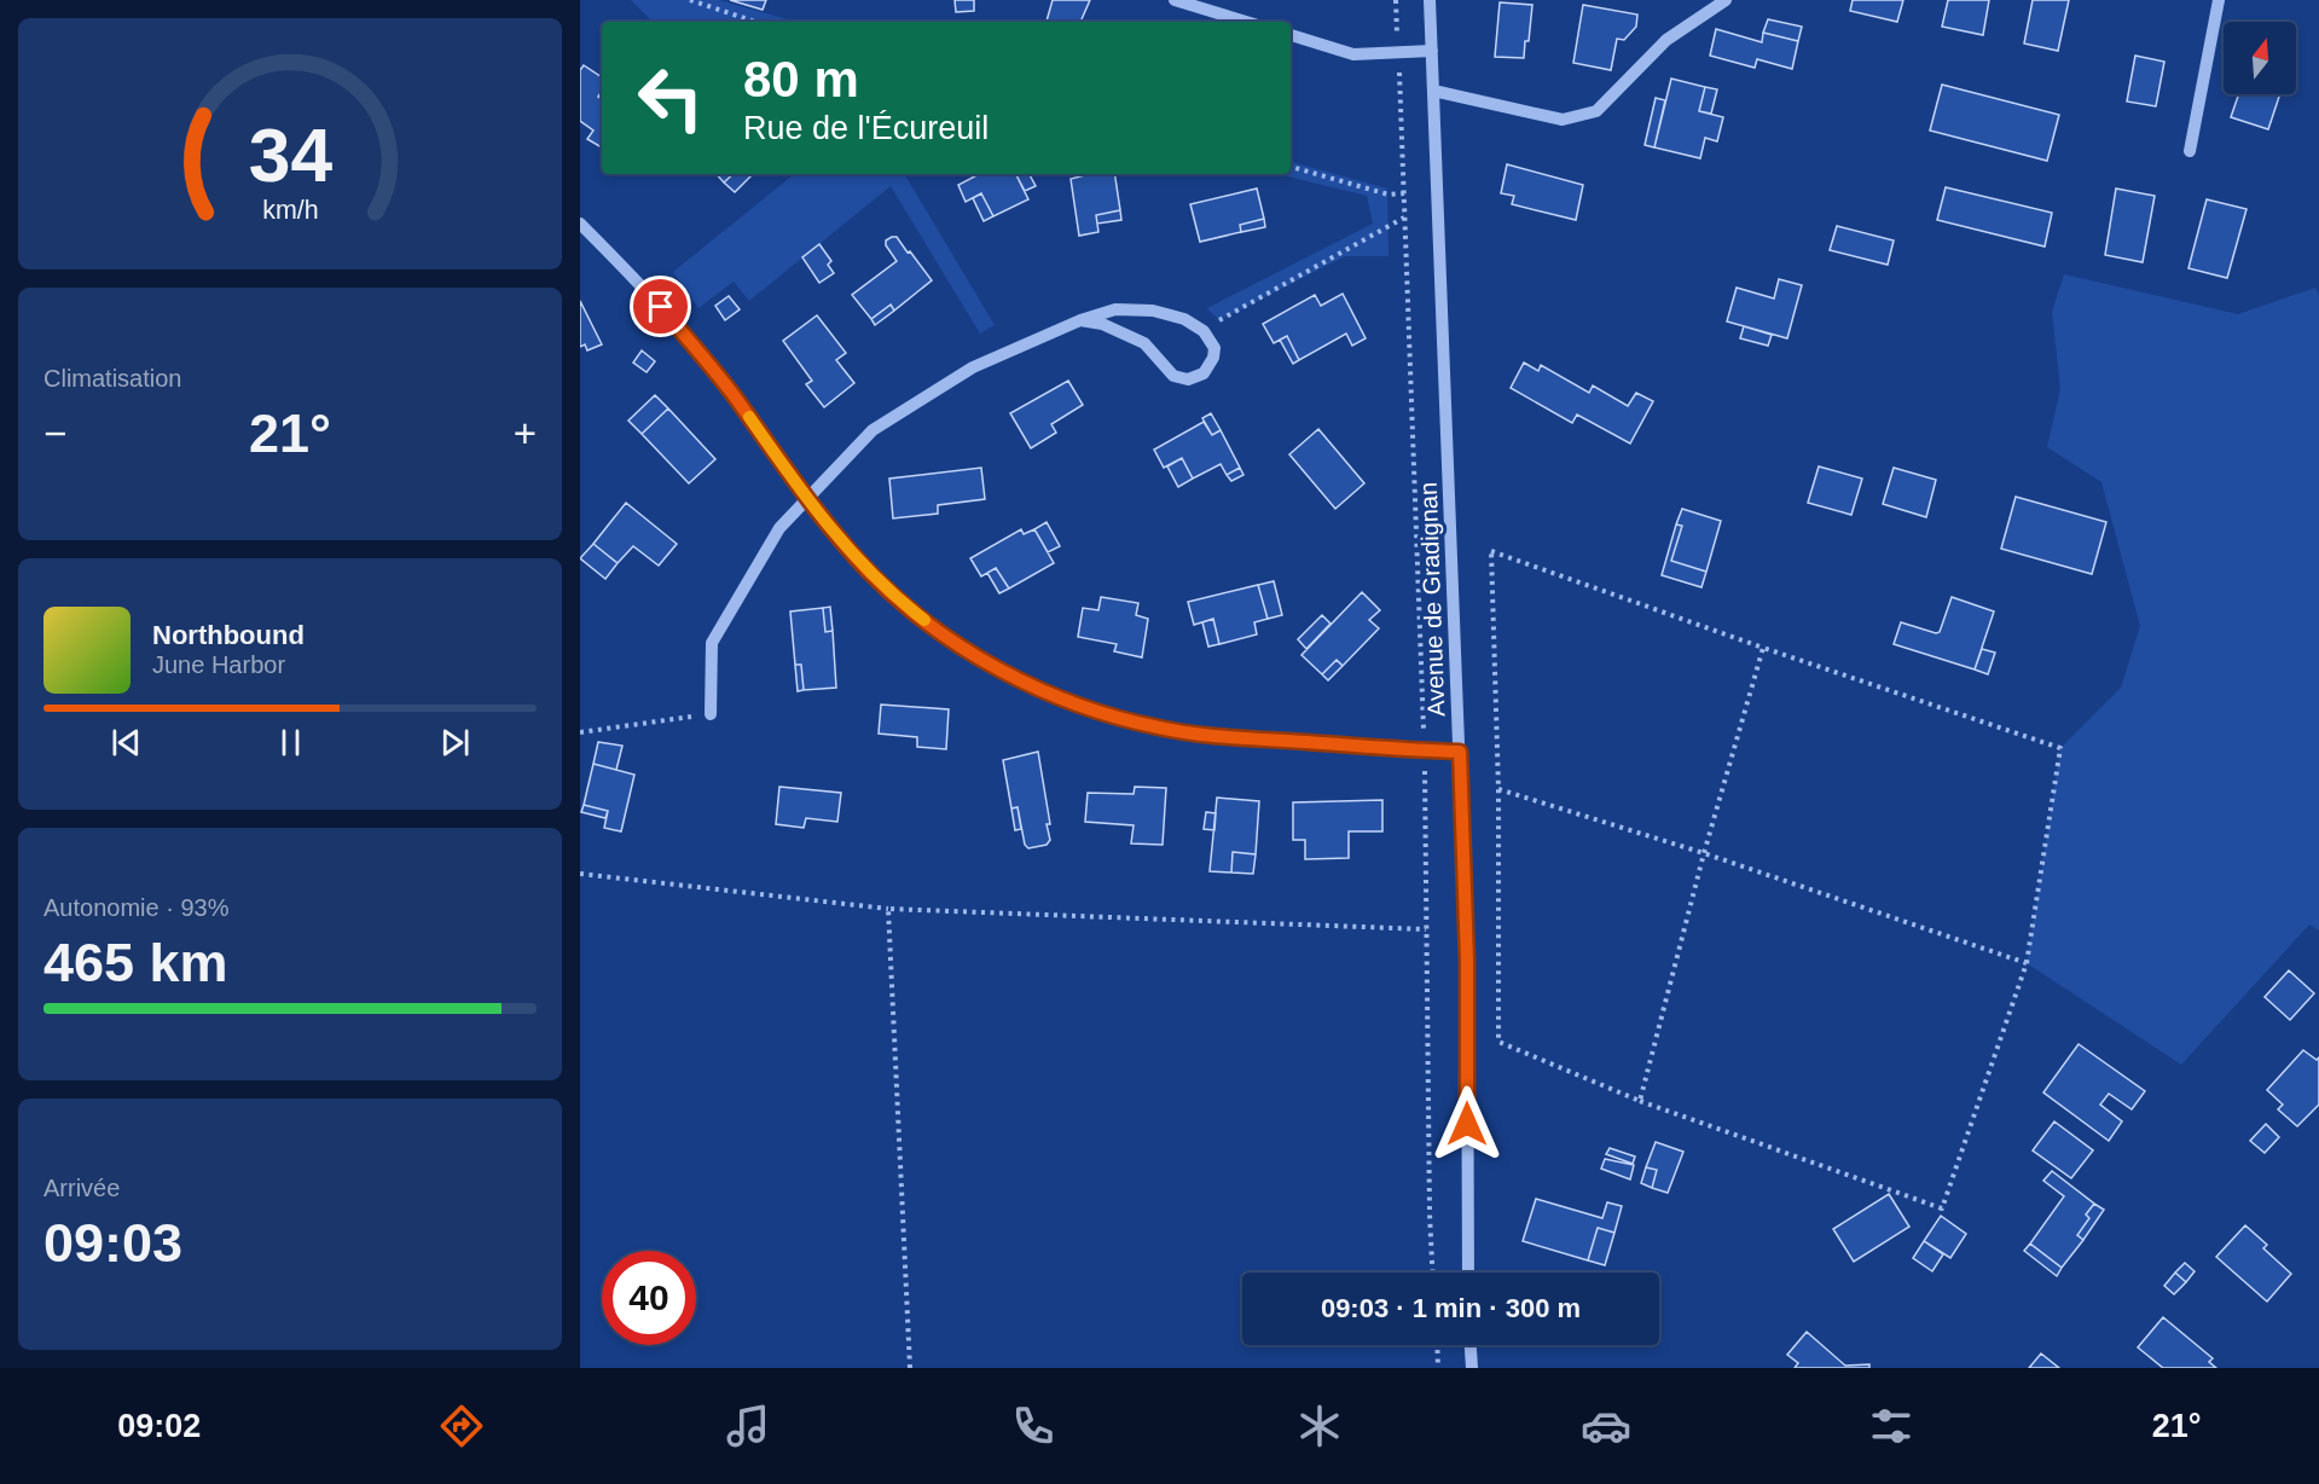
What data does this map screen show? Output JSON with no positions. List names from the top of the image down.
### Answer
{
  "streets": {
    "street": ["Avenue de Gradignan"]
  },
  "north": "top",
  "page": {
    "turn": ["80 m", "Rue de l'Écureuil"],
    "tile": [
      "Climatisation",
      ["Autonomie · 93%", "465 km"],
      ["Arrivée", "09:03"]
    ],
    "heat": ["−", "21°", "+"],
    "song": ["Northbound", "June Harbor"],
    "limit": "40",
    "trip": "09:03 · 1 min · 300 m",
    "tabs": ["09:02", "21°"],
    "gauge": ["34", "km/h"]
  }
}
